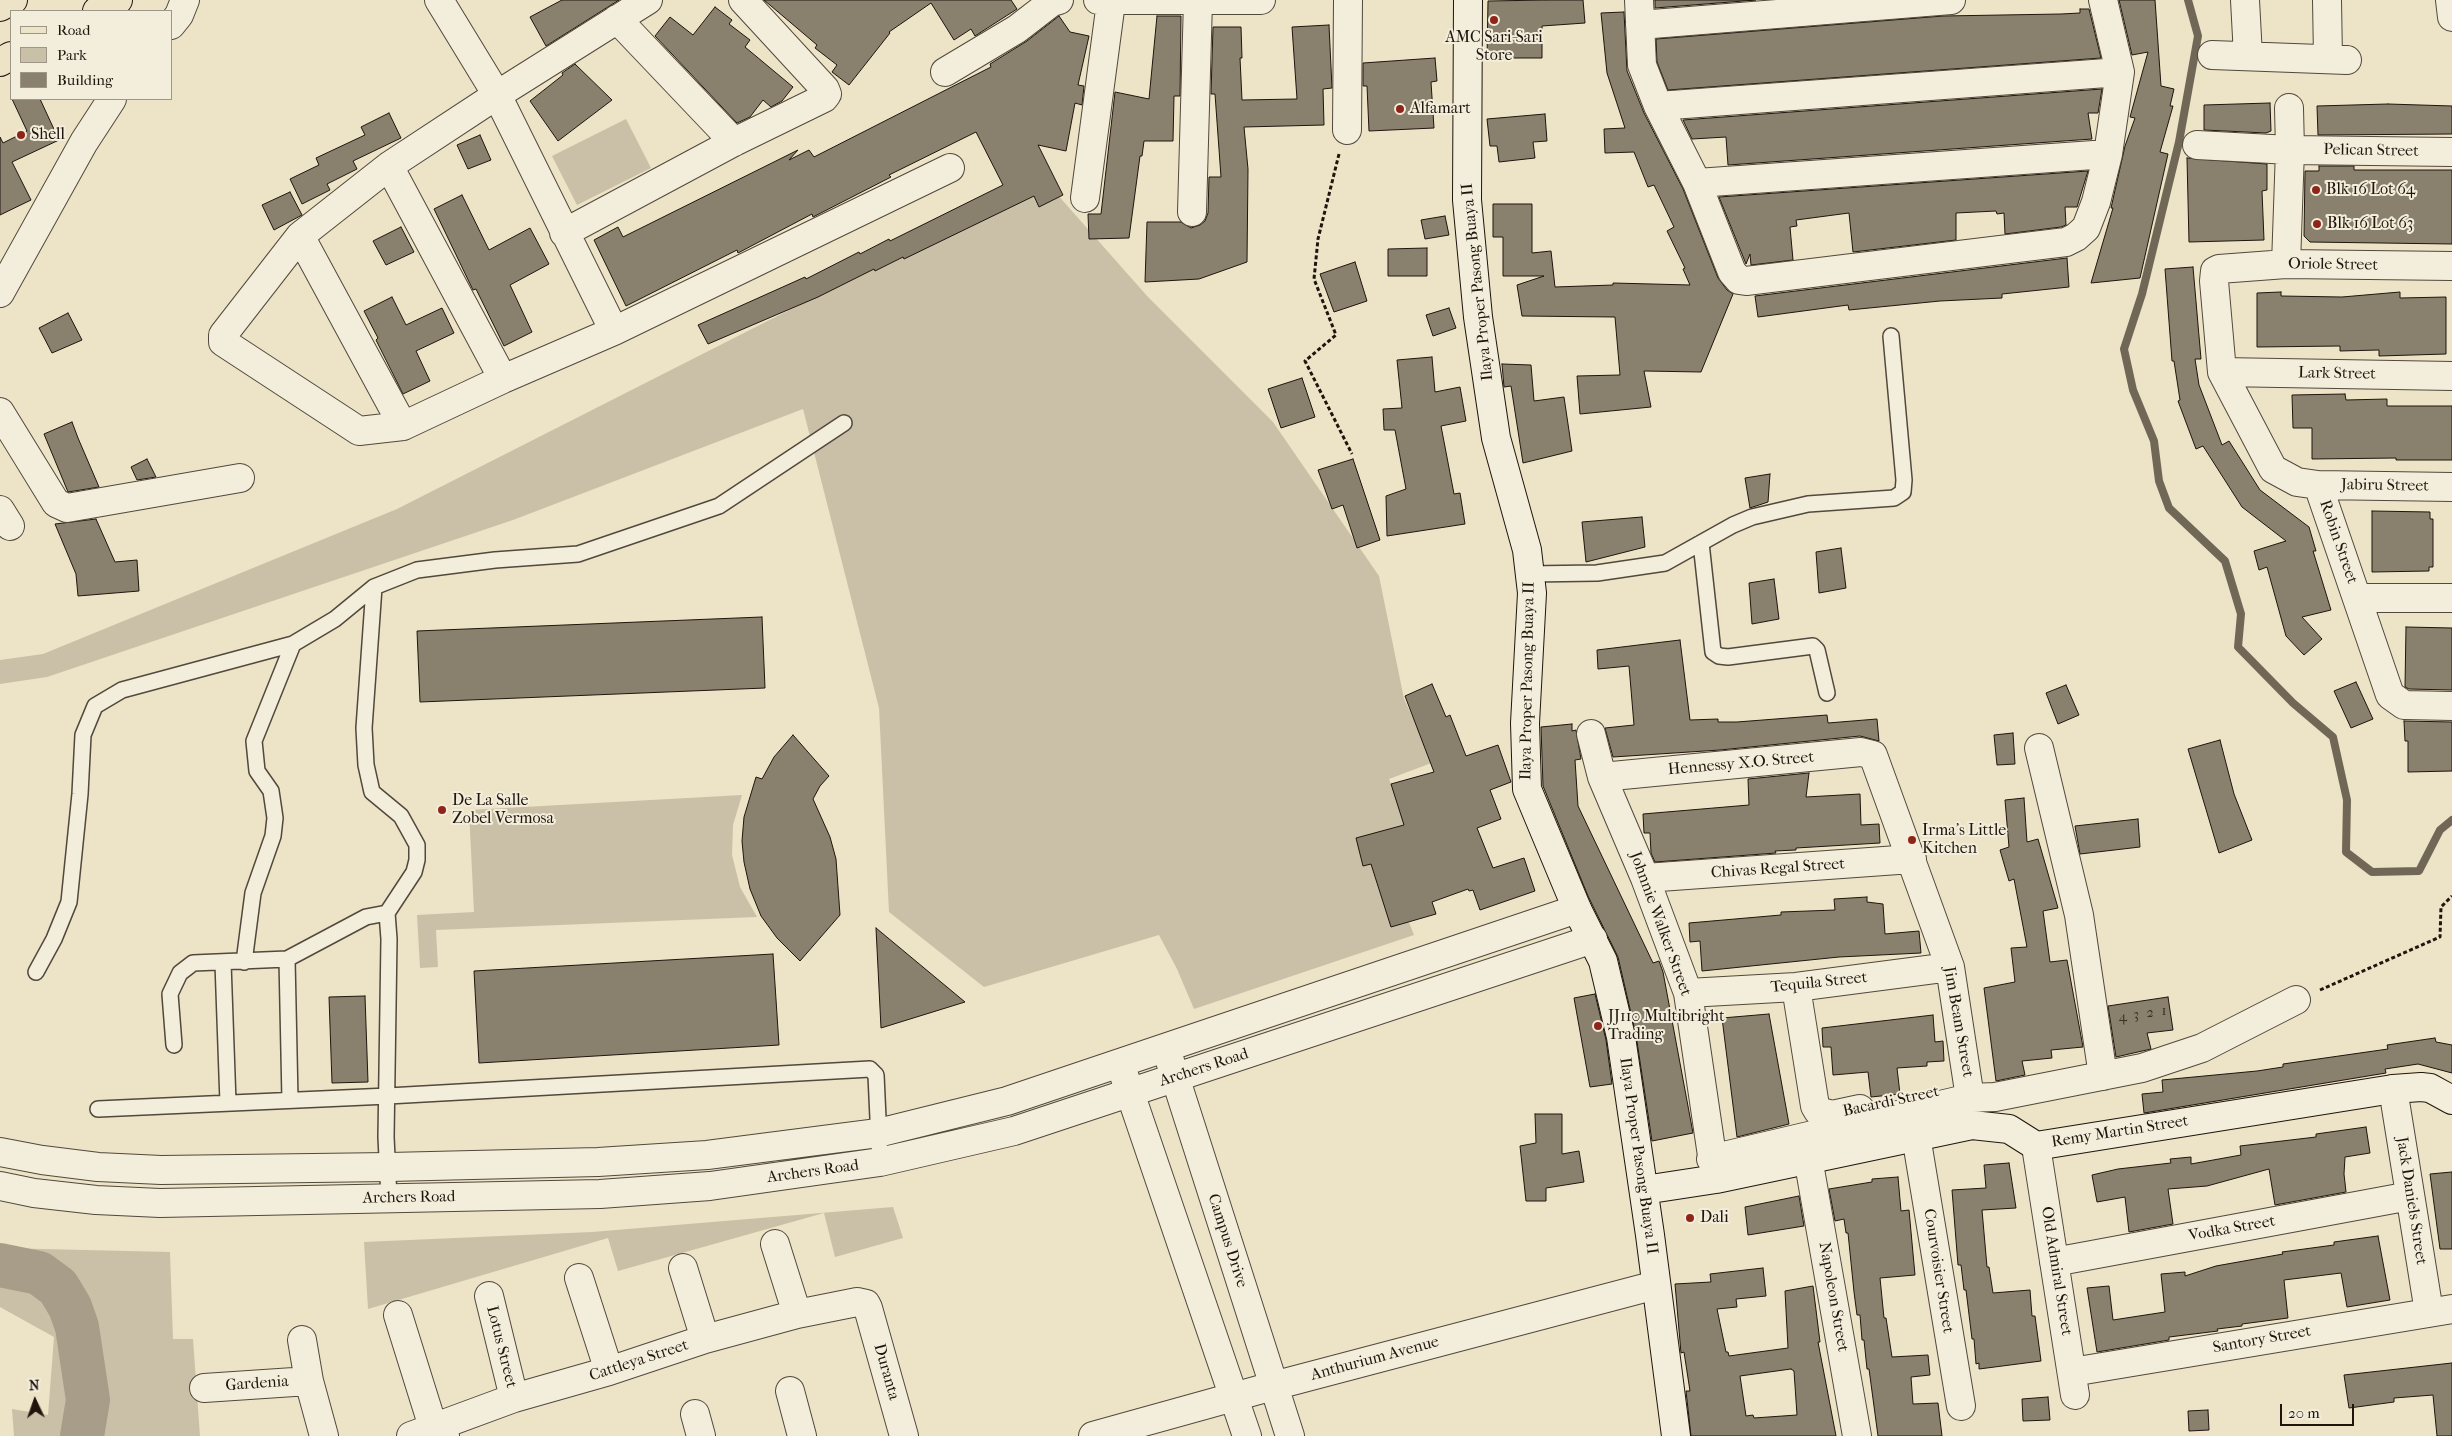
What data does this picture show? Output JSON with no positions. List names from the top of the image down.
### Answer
{
  "streets": {
    "street": [
      "Pelican Street",
      "Oriole Street",
      "Ilaya Proper Pasong Buaya II",
      "Lark Street",
      "Jabiru Street",
      "Robin Street",
      "Hennessy X.O. Street",
      "Chivas Regal Street",
      "Johnnie Walker Street",
      "Tequila Street",
      "Jim Beam Street",
      "Archers Road",
      "Bacardi Street",
      "Remy Martin Street",
      "Jack Daniels Street",
      "Vodka Street",
      "Campus Drive",
      "Courvoisier Street",
      "Old Admiral Street",
      "Napoleon Street",
      "Santory Street",
      "Lotus Street",
      "Anthurium Avenue",
      "Cattleya Street",
      "Duranta",
      "Gardenia"
    ]
  },
  "crossings": [
    ["Oriole Street", "Robin Street"],
    ["Ilaya Proper Pasong Buaya II", "Archers Road"],
    ["Ilaya Proper Pasong Buaya II", "Remy Martin Street"],
    ["Ilaya Proper Pasong Buaya II", "Anthurium Avenue"],
    ["Lark Street", "Robin Street"],
    ["Jabiru Street", "Robin Street"],
    ["Hennessy X.O. Street", "Johnnie Walker Street"],
    ["Hennessy X.O. Street", "Jim Beam Street"],
    ["Chivas Regal Street", "Johnnie Walker Street"],
    ["Chivas Regal Street", "Jim Beam Street"],
    ["Johnnie Walker Street", "Tequila Street"],
    ["Johnnie Walker Street", "Remy Martin Street"],
    ["Tequila Street", "Jim Beam Street"],
    ["Tequila Street", "Bacardi Street"],
    ["Jim Beam Street", "Bacardi Street"],
    ["Archers Road", "Campus Drive"],
    ["Remy Martin Street", "Jack Daniels Street"],
    ["Remy Martin Street", "Courvoisier Street"],
    ["Remy Martin Street", "Old Admiral Street"],
    ["Remy Martin Street", "Napoleon Street"],
    ["Jack Daniels Street", "Vodka Street"],
    ["Jack Daniels Street", "Santory Street"],
    ["Vodka Street", "Old Admiral Street"],
    ["Campus Drive", "Anthurium Avenue"],
    ["Old Admiral Street", "Santory Street"],
    ["Lotus Street", "Cattleya Street"],
    ["Cattleya Street", "Duranta"]
  ],
  "places": [
    "AMC Sari-Sari Store",
    "Alfamart",
    "Shell",
    "Blk 16 Lot 64",
    "Blk 16 Lot 63",
    "De La Salle Zobel Vermosa",
    "Irma's Little Kitchen",
    "JJ110 Multibright Trading",
    "Dali"
  ],
  "house_numbers": [
    "1",
    "2",
    "3",
    "4"
  ],
  "legend": ["Road", "Park", "Building"],
  "scale_bar": "20 m",
  "north": "top"
}
